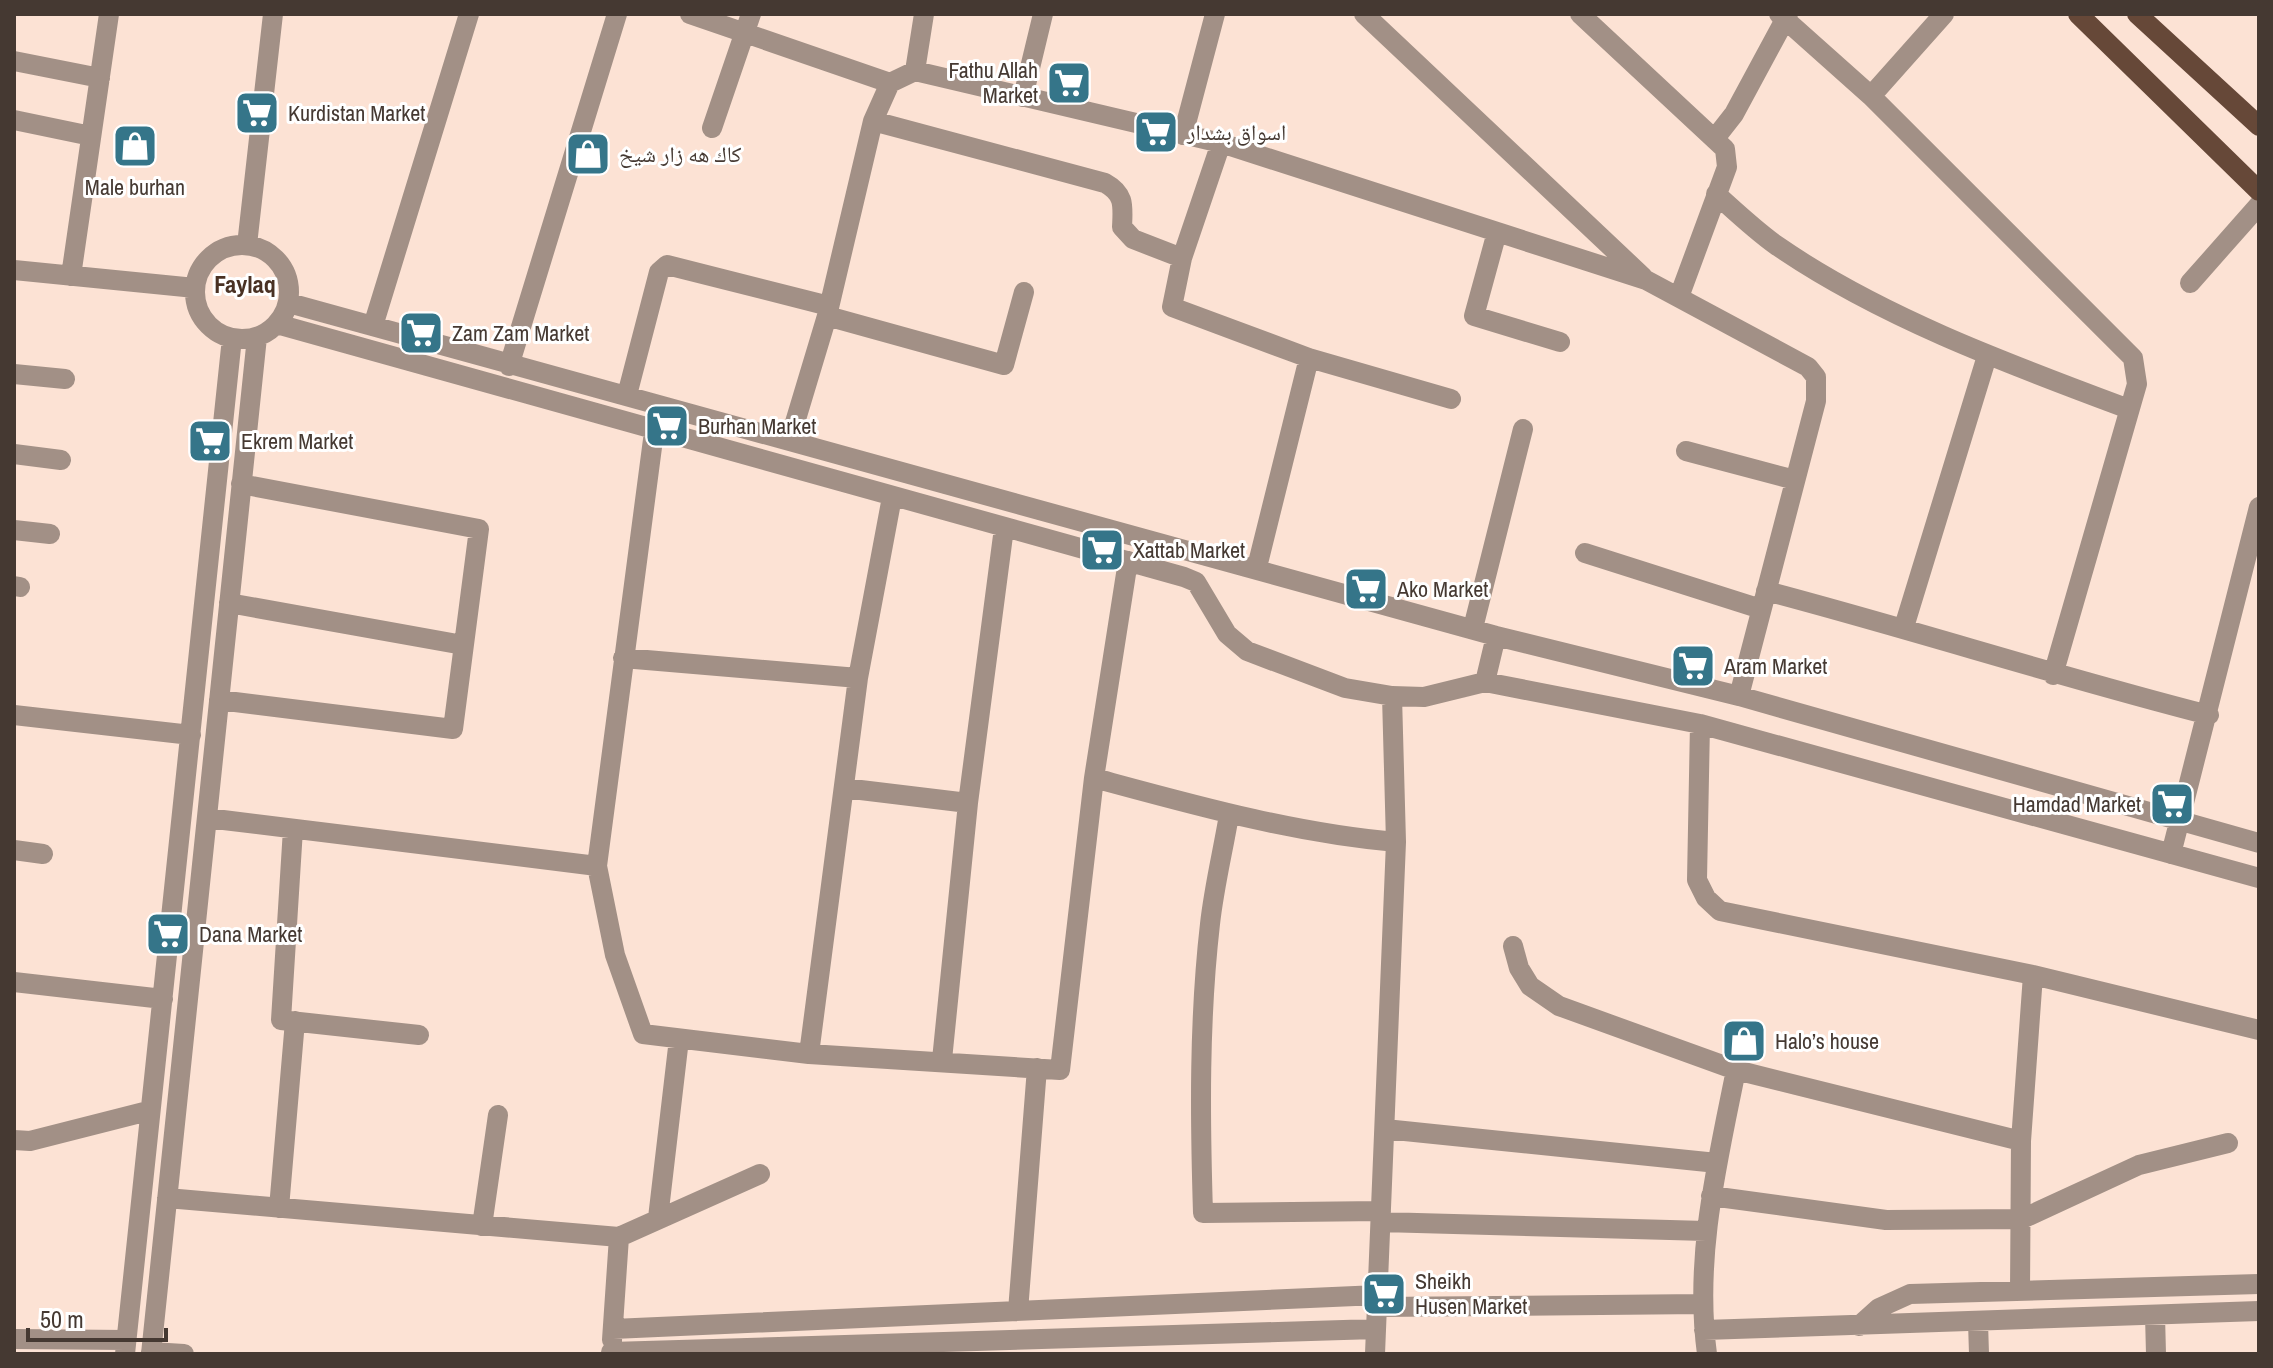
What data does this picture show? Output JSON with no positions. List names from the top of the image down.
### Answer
{
  "districts": ["Faylaq"],
  "places": {
    "supermarket": [
      "Fathu Allah Market",
      "Kurdistan Market",
      "اسواق بشدار",
      "Zam Zam Market",
      "Burhan Market",
      "Ekrem Market",
      "Xattab Market",
      "Ako Market",
      "Aram Market",
      "Hamdad Market",
      "Dana Market",
      "Sheikh Husen Market"
    ],
    "shop": ["Male burhan", "كاك هه زار شيخ", "Halo’s house"]
  },
  "scale_bar": "50 m"
}
